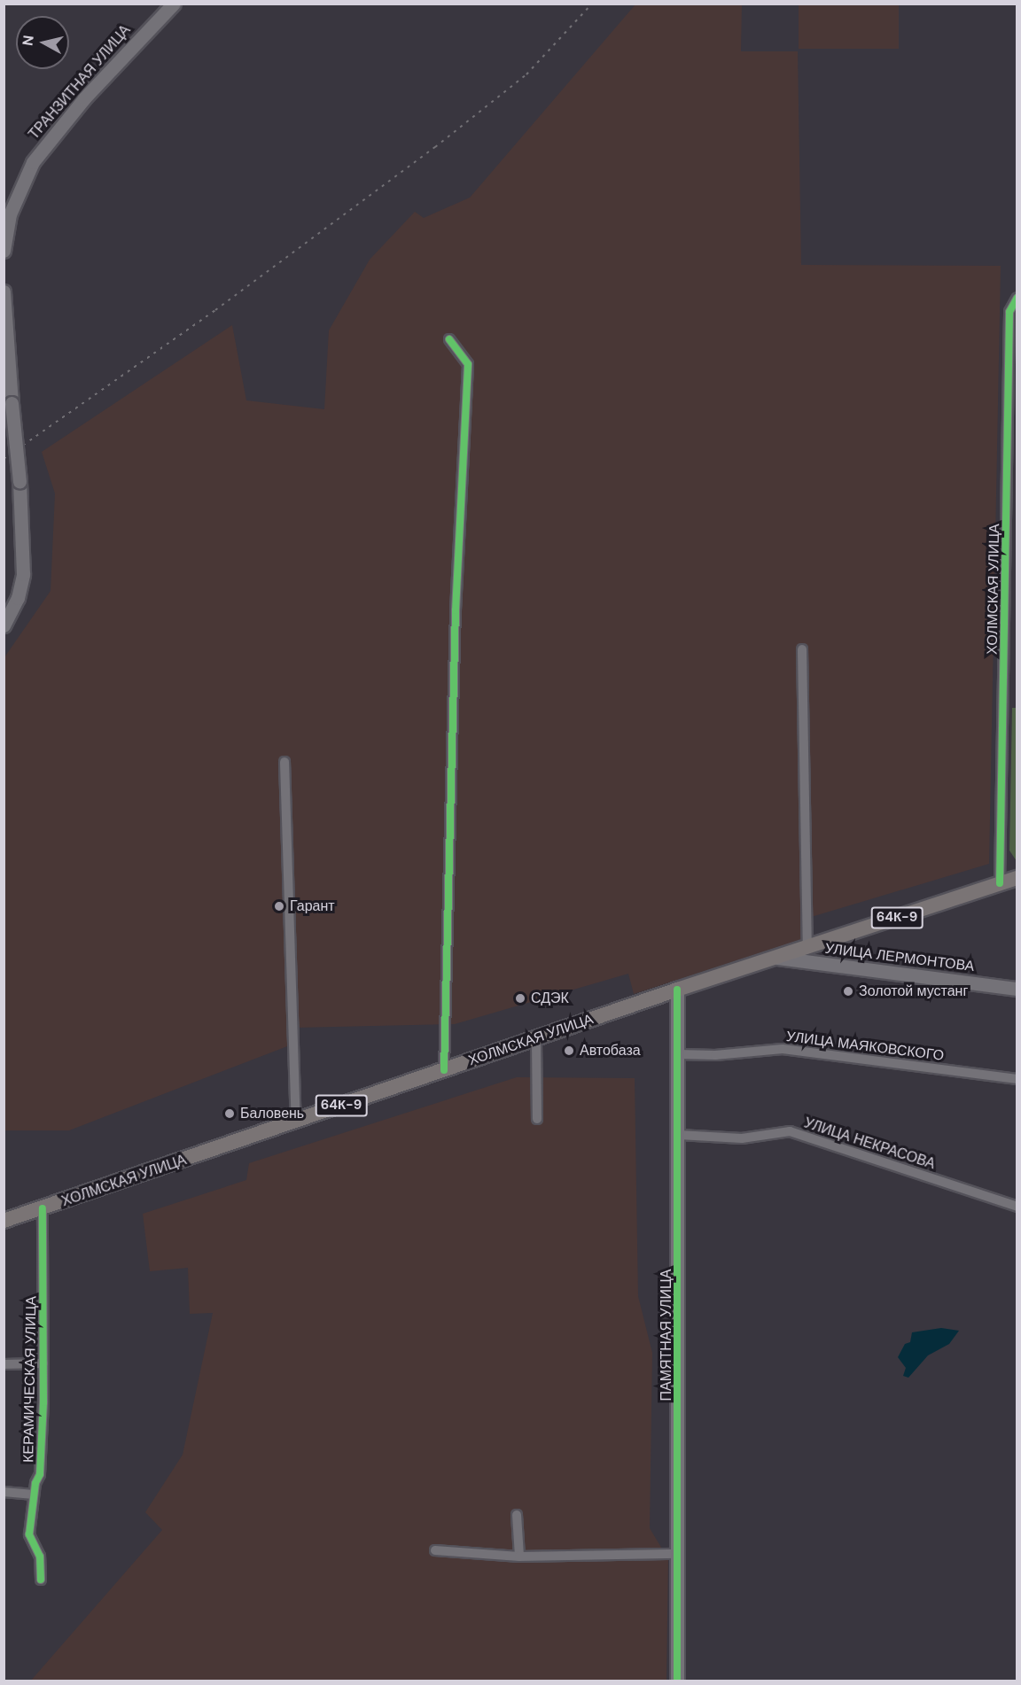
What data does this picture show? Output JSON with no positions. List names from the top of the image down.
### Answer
{
  "streets": {
    "main road": ["ХОЛМСКАЯ УЛИЦА", "64К-9"],
    "street": [
      "ТРАНЗИТНАЯ УЛИЦА",
      "УЛИЦА ЛЕРМОНТОВА",
      "УЛИЦА МАЯКОВСКОГО",
      "УЛИЦА НЕКРАСОВА",
      "ПАМЯТНАЯ УЛИЦА",
      "КЕРАМИЧЕСКАЯ УЛИЦА"
    ]
  },
  "crossings": [
    ["ХОЛМСКАЯ УЛИЦА", "УЛИЦА ЛЕРМОНТОВА"],
    ["ХОЛМСКАЯ УЛИЦА", "ПАМЯТНАЯ УЛИЦА"],
    ["ХОЛМСКАЯ УЛИЦА", "КЕРАМИЧЕСКАЯ УЛИЦА"],
    ["УЛИЦА МАЯКОВСКОГО", "ПАМЯТНАЯ УЛИЦА"],
    ["УЛИЦА НЕКРАСОВА", "ПАМЯТНАЯ УЛИЦА"]
  ],
  "places": [
    "Гарант",
    "Золотой мустанг",
    "СДЭК",
    "Автобаза",
    "Баловень"
  ],
  "north": "left"
}
